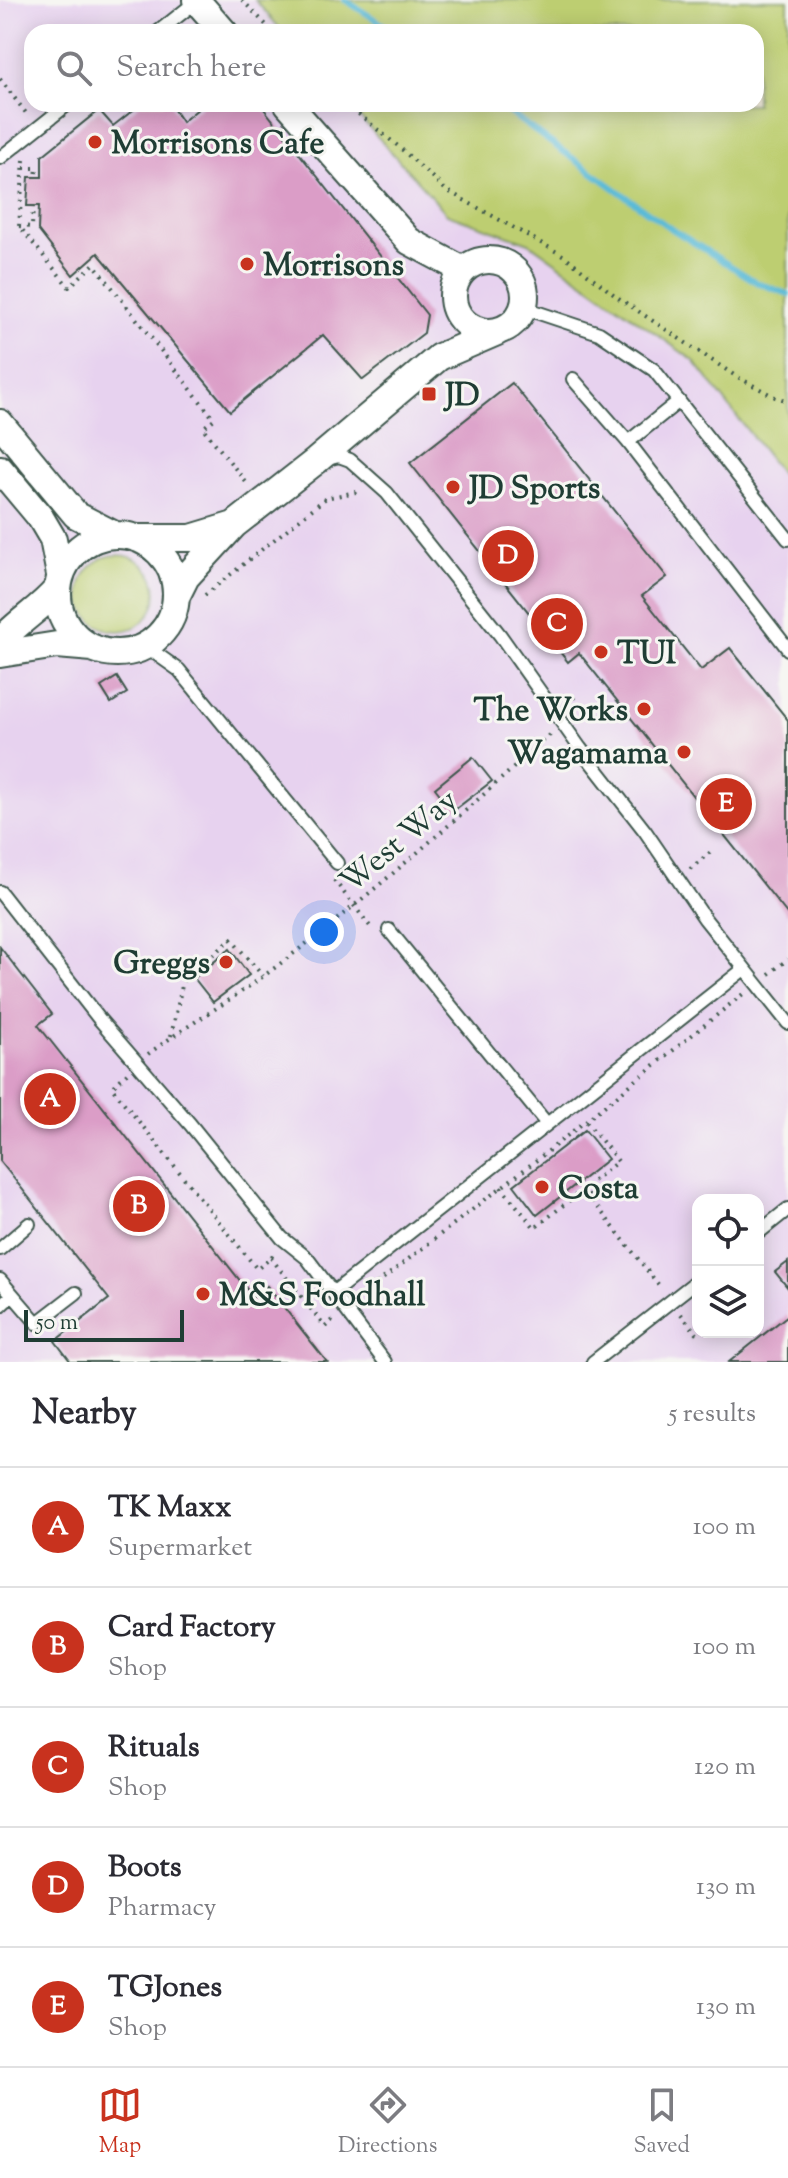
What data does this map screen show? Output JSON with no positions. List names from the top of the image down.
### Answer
{
  "streets": {
    "path": ["West Way"]
  },
  "places": {
    "other": [
      "Morrisons Cafe",
      "Morrisons",
      "JD Sports",
      "TUI",
      "The Works",
      "Wagamama",
      "Greggs",
      "Costa",
      "M&S Foodhall"
    ],
    "transit": ["JD"]
  },
  "scale_bar": "50 m",
  "page": {
    "search": "Search here",
    "pins": [
      "D",
      "C",
      "E",
      "A",
      "B"
    ],
    "scale": "50 m",
    "heading": ["Nearby", "5 results"],
    "list": [
      {
        "mark": "A",
        "name": "TK Maxx",
        "note": "Supermarket",
        "value": "100 m"
      },
      {
        "mark": "B",
        "name": "Card Factory",
        "note": "Shop",
        "value": "100 m"
      },
      {
        "mark": "C",
        "name": "Rituals",
        "note": "Shop",
        "value": "120 m"
      },
      {
        "mark": "D",
        "name": "Boots",
        "note": "Pharmacy",
        "value": "130 m"
      },
      {
        "mark": "E",
        "name": "TGJones",
        "note": "Shop",
        "value": "130 m"
      }
    ],
    "nav": ["Map", "Directions", "Saved"]
  }
}
